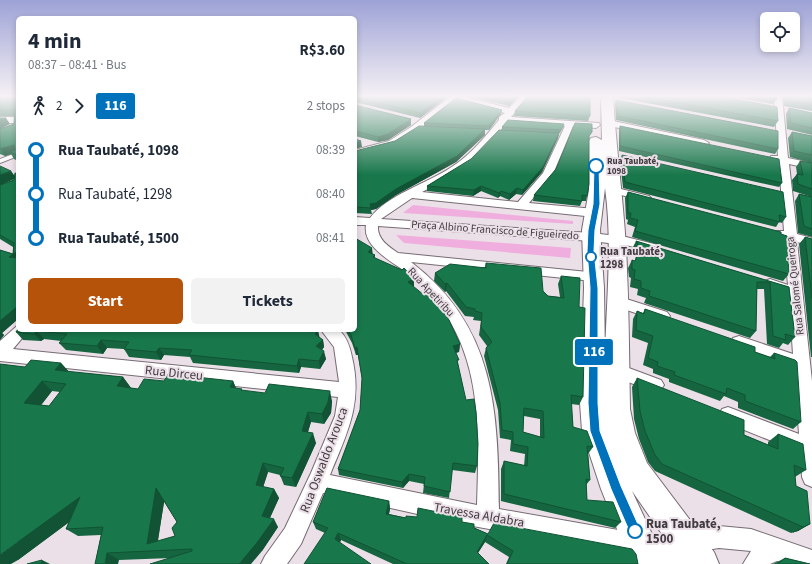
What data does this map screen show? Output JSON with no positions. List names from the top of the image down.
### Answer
{
  "streets": {
    "street": [
      "Praça Albino Francisco de Figueiredo",
      "Rua Salomé Queiroga",
      "Rua Apetiribu",
      "Rua Dirceu",
      "Rua Oswaldo Arouca",
      "Travessa Aldabra"
    ]
  },
  "crossings": [
    ["Praça Albino Francisco de Figueiredo", "Rua Apetiribu"],
    ["Rua Apetiribu", "Travessa Aldabra"],
    ["Rua Dirceu", "Rua Oswaldo Arouca"],
    ["Rua Oswaldo Arouca", "Travessa Aldabra"]
  ],
  "places": ["Rua Taubaté, 1098", "Rua Taubaté, 1298", "Rua Taubaté, 1500"],
  "lines": ["bus line 116"],
  "page": {
    "on_map": "116",
    "heading": ["4 min", "08:37 – 08:41 · Bus", "R$3.60"],
    "legs": ["2", "116", "2 stops"],
    "list": [
      {
        "name": "Rua Taubaté, 1098",
        "value": "08:39"
      },
      {
        "name": "Rua Taubaté, 1298",
        "value": "08:40"
      },
      {
        "name": "Rua Taubaté, 1500",
        "value": "08:41"
      }
    ],
    "buttons": ["Start", "Tickets"]
  }
}
